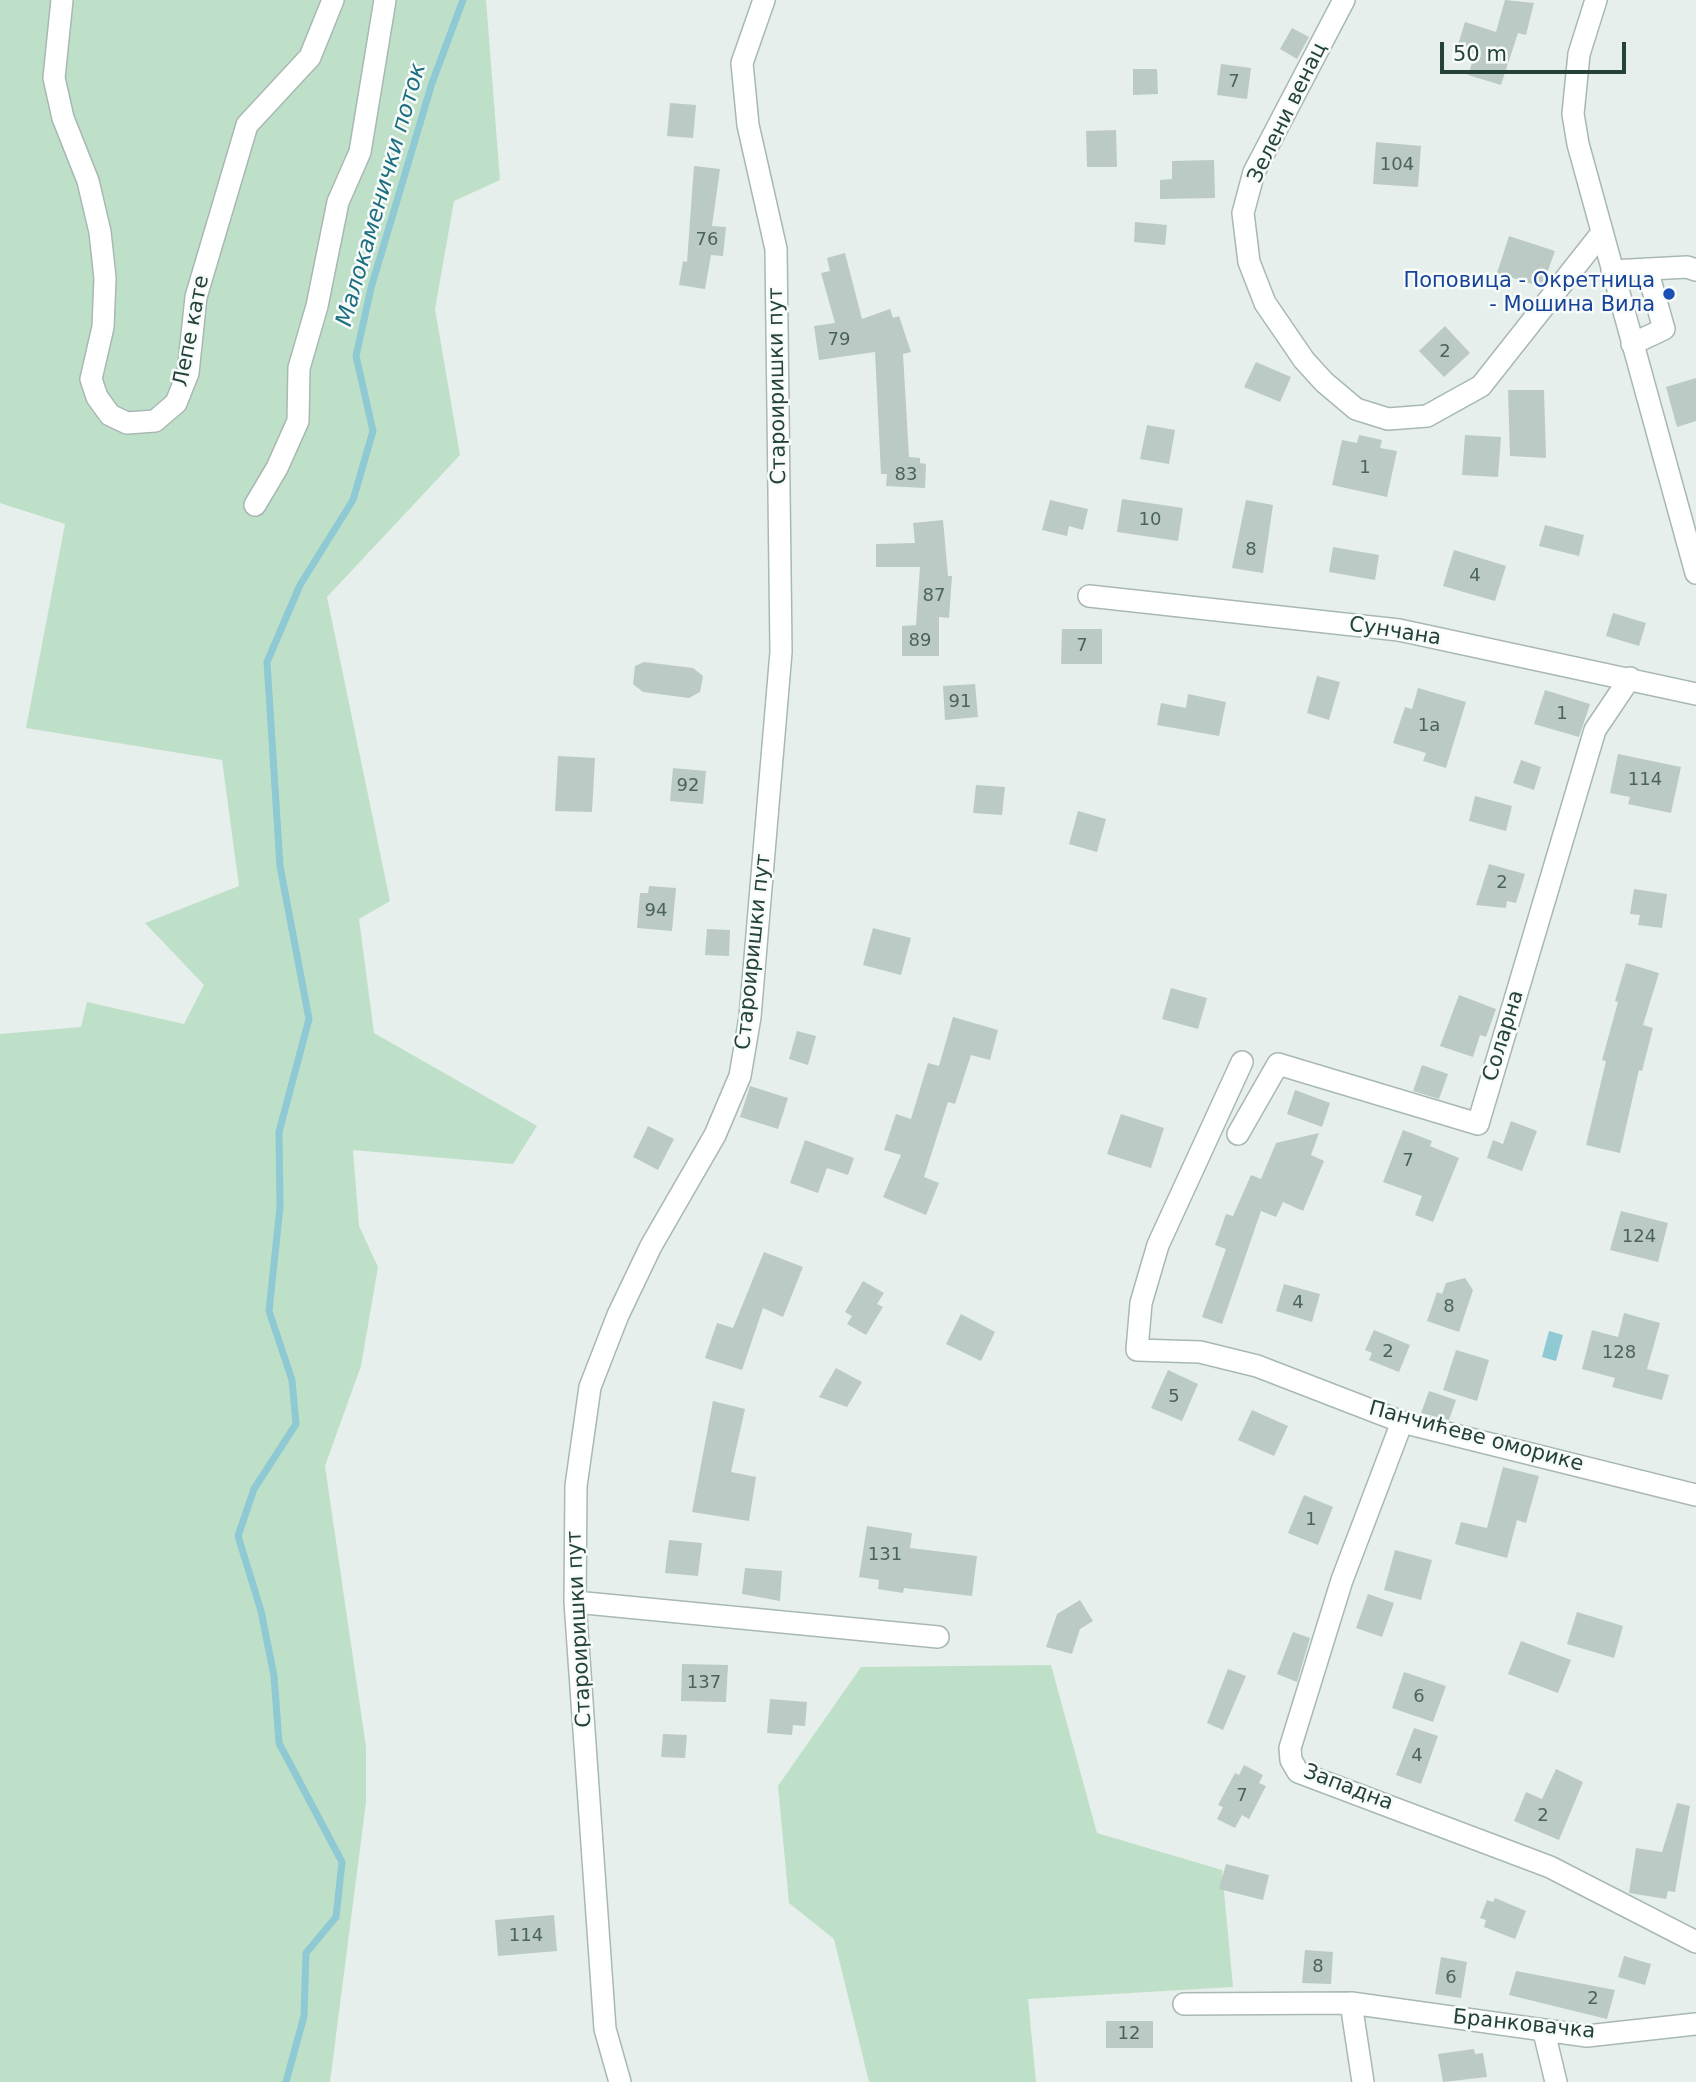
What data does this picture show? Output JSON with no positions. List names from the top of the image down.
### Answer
{
  "streets": {
    "street": [
      "Зелени венац",
      "Лепе кате",
      "Староиришки пут",
      "Сунчана",
      "Соларна",
      "Панчићеве оморике",
      "Западна",
      "Бранковачка"
    ]
  },
  "crossings": [
    ["Сунчана", "Соларна"],
    ["Панчићеве оморике", "Западна"]
  ],
  "water": ["Малокаменички поток"],
  "places": ["Поповица - Окретница - Мошина Вила"],
  "house_numbers": [
    "7",
    "104",
    "76",
    "79",
    "2",
    "1",
    "83",
    "10",
    "8",
    "4",
    "87",
    "89",
    "7",
    "91",
    "1",
    "1a",
    "114",
    "92",
    "2",
    "94",
    "7",
    "124",
    "4",
    "8",
    "2",
    "128",
    "5",
    "1",
    "131",
    "137",
    "6",
    "4",
    "7",
    "2",
    "114",
    "8",
    "6",
    "2",
    "12"
  ],
  "scale_bar": "50 m"
}
